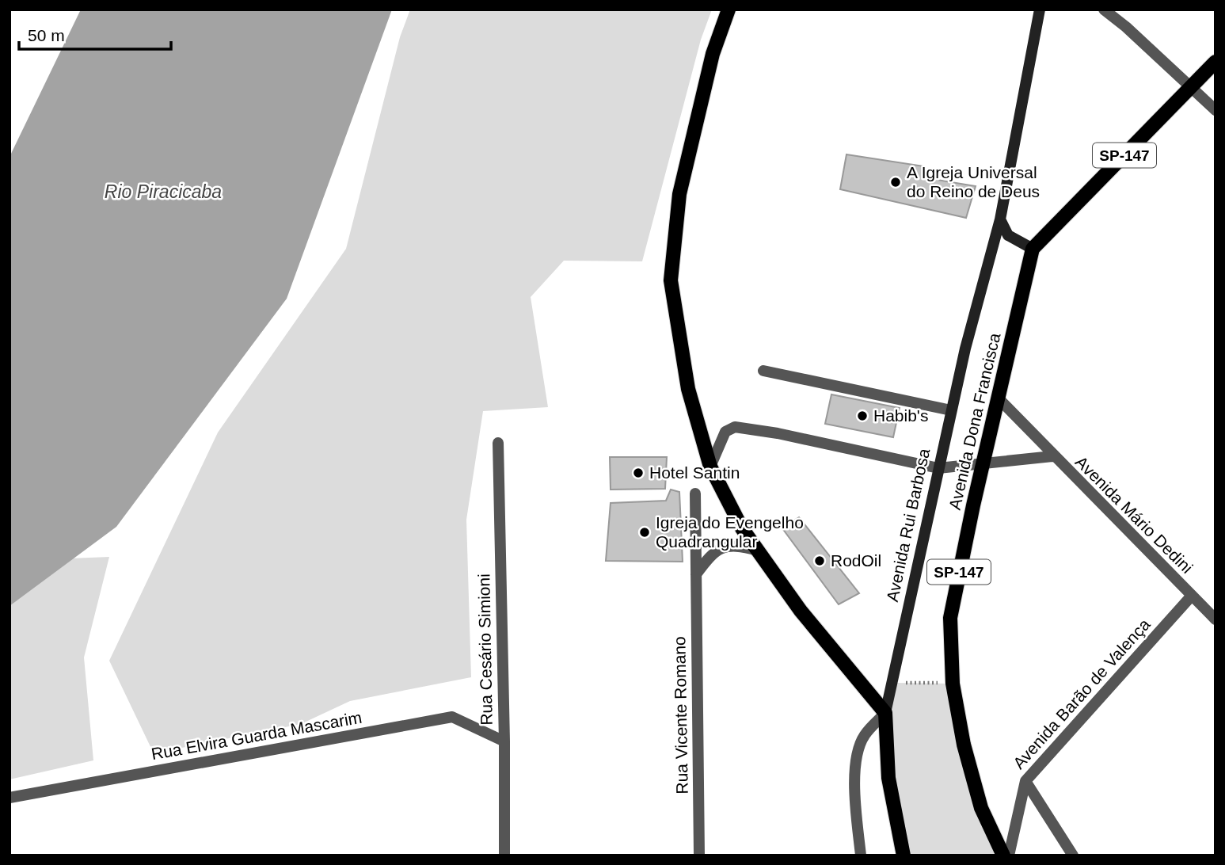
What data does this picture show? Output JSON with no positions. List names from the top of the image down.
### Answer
{
  "streets": {
    "main road": ["SP-147", "Avenida Dona Francisca", "Avenida Rui Barbosa"],
    "street": [
      "Avenida Mário Dedini",
      "Rua Cesário Simioni",
      "Avenida Barão de Valença",
      "Rua Vicente Romano",
      "Rua Elvira Guarda Mascarim"
    ]
  },
  "crossings": [
    ["SP-147", "Avenida Dona Francisca"],
    ["Avenida Dona Francisca", "Avenida Mário Dedini"],
    ["Avenida Mário Dedini", "Avenida Rui Barbosa"],
    ["Avenida Mário Dedini", "Avenida Barão de Valença"],
    ["Rua Cesário Simioni", "Rua Elvira Guarda Mascarim"]
  ],
  "water": ["Rio Piracicaba"],
  "places": [
    "A Igreja Universal do Reino de Deus",
    "Habib's",
    "Hotel Santin",
    "Igreja do Evengelho Quadrangular",
    "RodOil"
  ],
  "scale_bar": "50 m"
}
